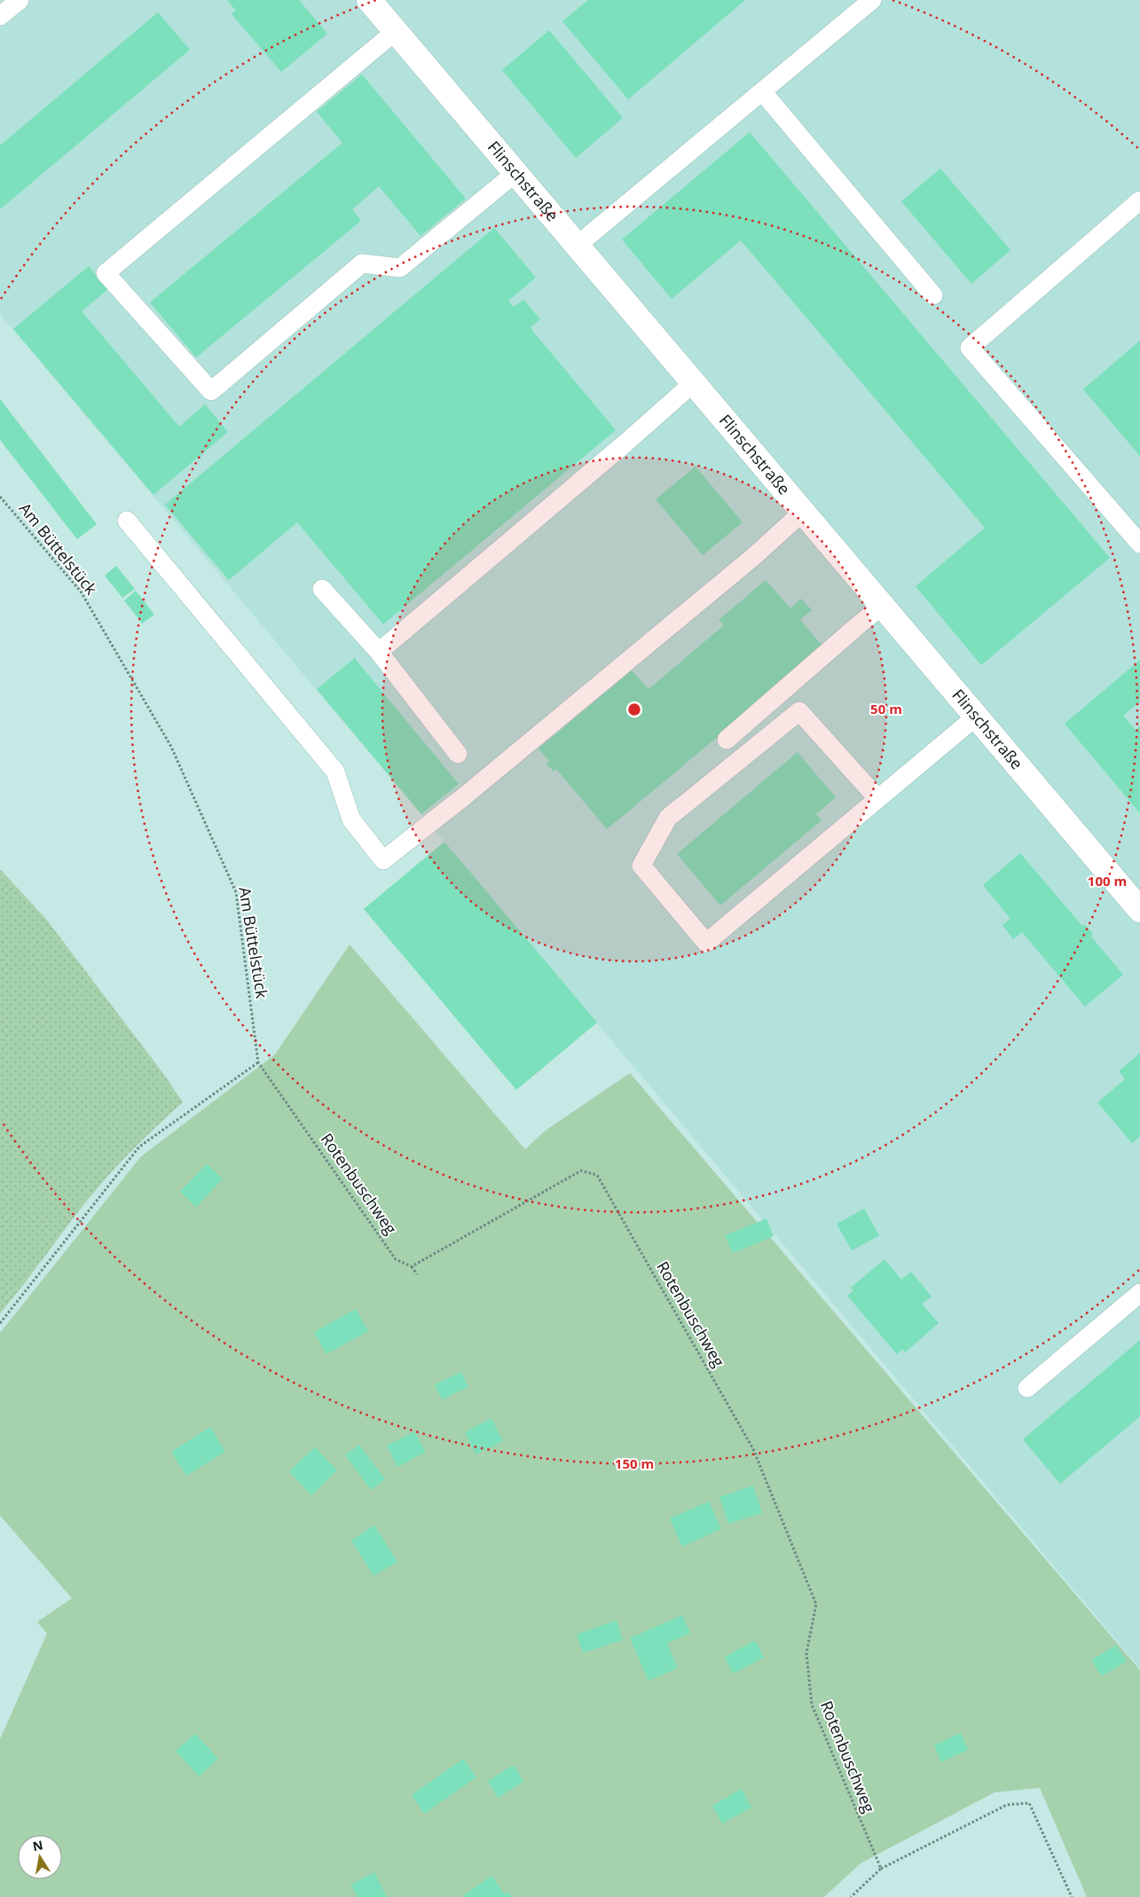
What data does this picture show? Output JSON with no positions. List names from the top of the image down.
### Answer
{
  "streets": {
    "street": ["Flinschstraße"],
    "path": ["Am Büttelstück", "Rotenbuschweg"]
  },
  "crossings": [
    ["Am Büttelstück", "Rotenbuschweg"]
  ],
  "north": "top",
  "rings": ["50 m", "100 m", "150 m"]
}
